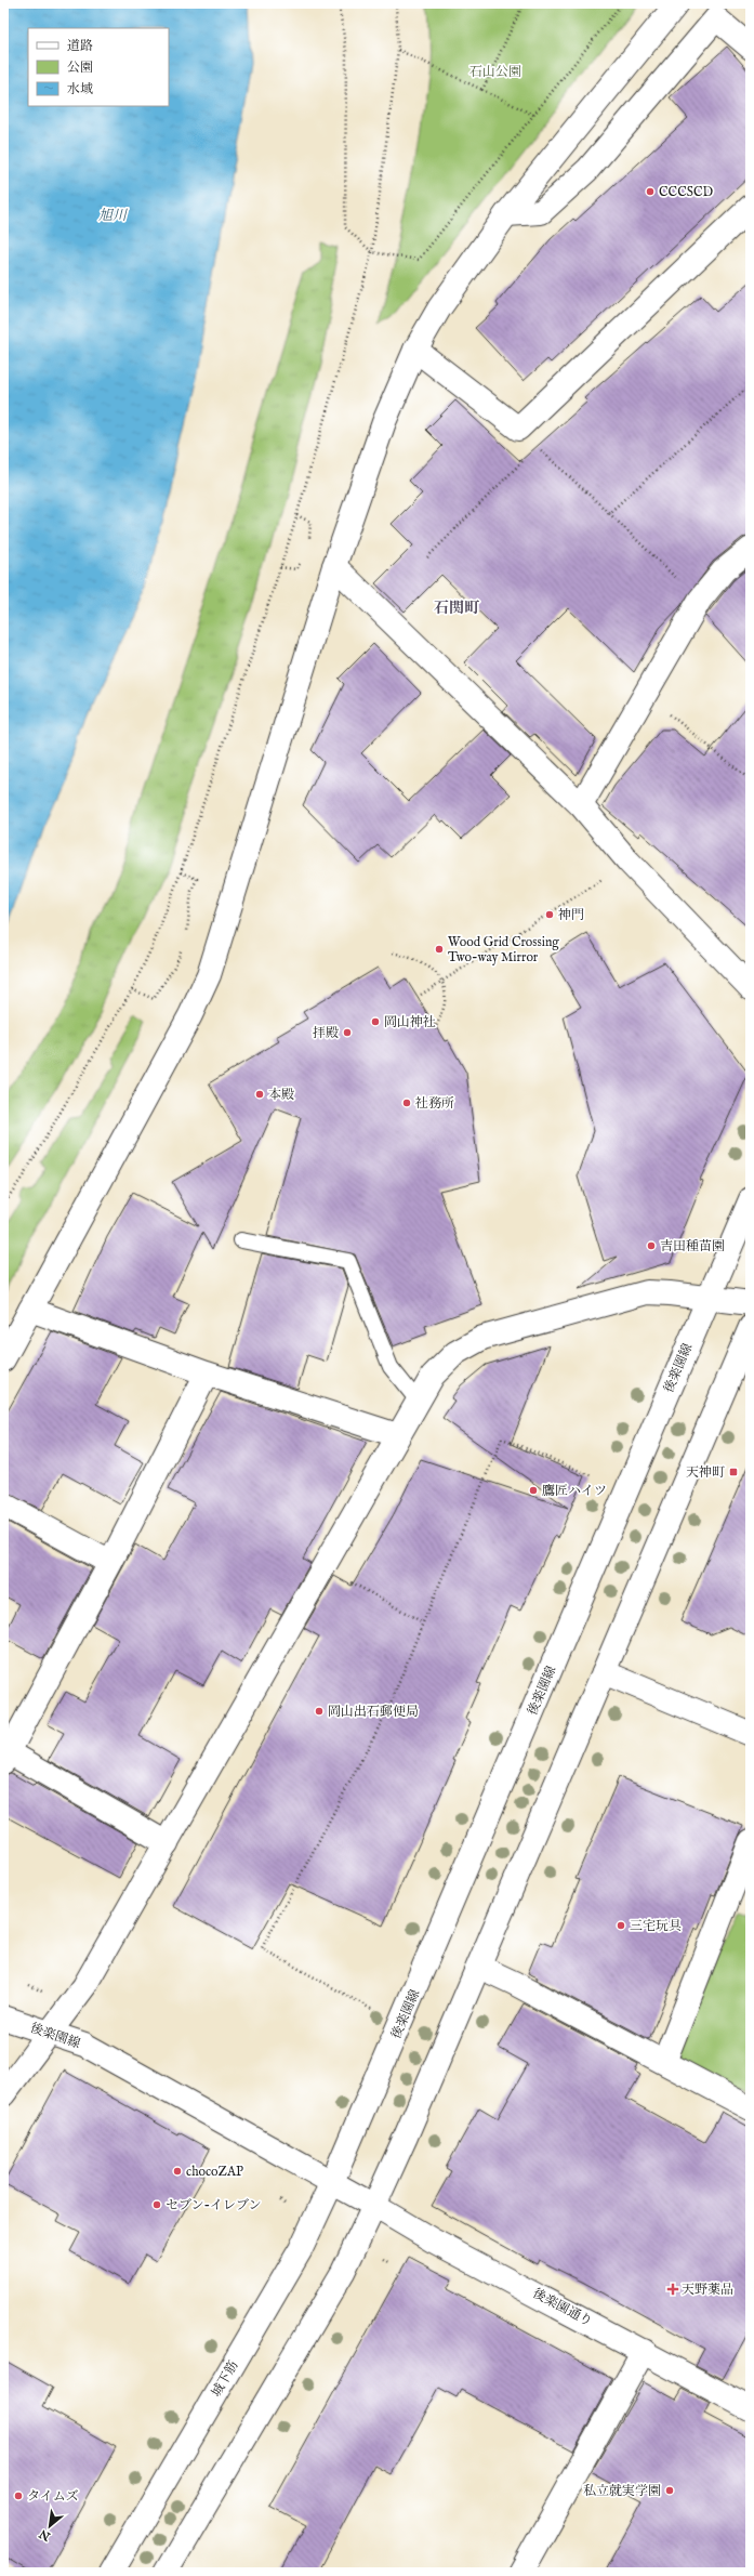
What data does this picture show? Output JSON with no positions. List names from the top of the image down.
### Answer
{
  "streets": {
    "street": ["後楽園線", "後楽園通り", "城下筋"]
  },
  "crossings": [
    ["後楽園線", "後楽園通り"],
    ["後楽園線", "城下筋"]
  ],
  "districts": ["石関町"],
  "water": ["旭川"],
  "parks": ["石山公園"],
  "places": {
    "other": [
      "CCCSCD",
      "神門",
      "Wood Grid Crossing Two-way Mirror",
      "岡山神社",
      "拝殿",
      "本殿",
      "社務所",
      "吉田種苗園",
      "鷹匠ハイツ",
      "岡山出石郵便局",
      "三宅玩具",
      "chocoZAP",
      "セブン-イレブン",
      "私立就実学園",
      "タイムズ"
    ],
    "transit": ["天神町"],
    "health": ["天野薬品"]
  },
  "legend": ["道路", "公園", "水域"],
  "north": "bottom left"
}
